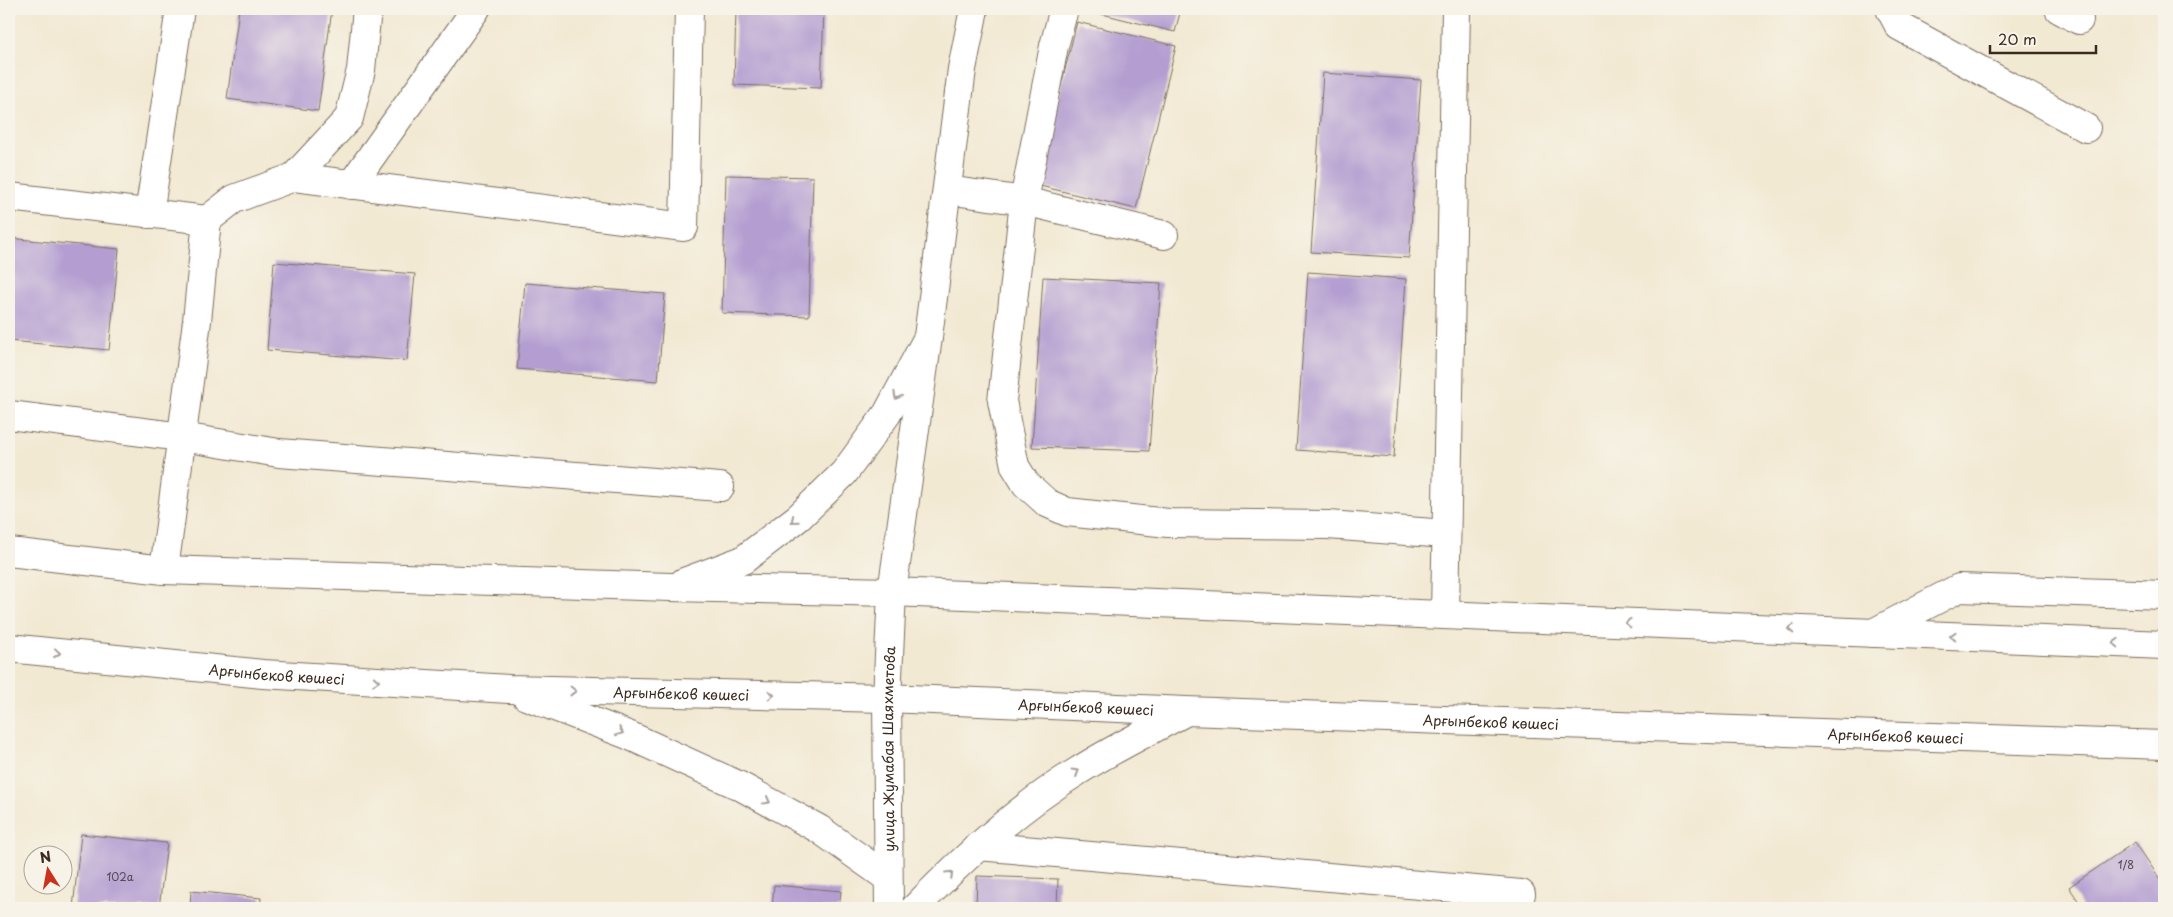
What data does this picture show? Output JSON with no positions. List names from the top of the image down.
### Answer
{
  "streets": {
    "main road": ["Арғынбеков көшесі", "улица Жумабая Шаяхметова"]
  },
  "crossings": [
    ["Арғынбеков көшесі", "улица Жумабая Шаяхметова"]
  ],
  "house_numbers": ["1/8", "102а"],
  "scale_bar": "20 m",
  "north": "top"
}
